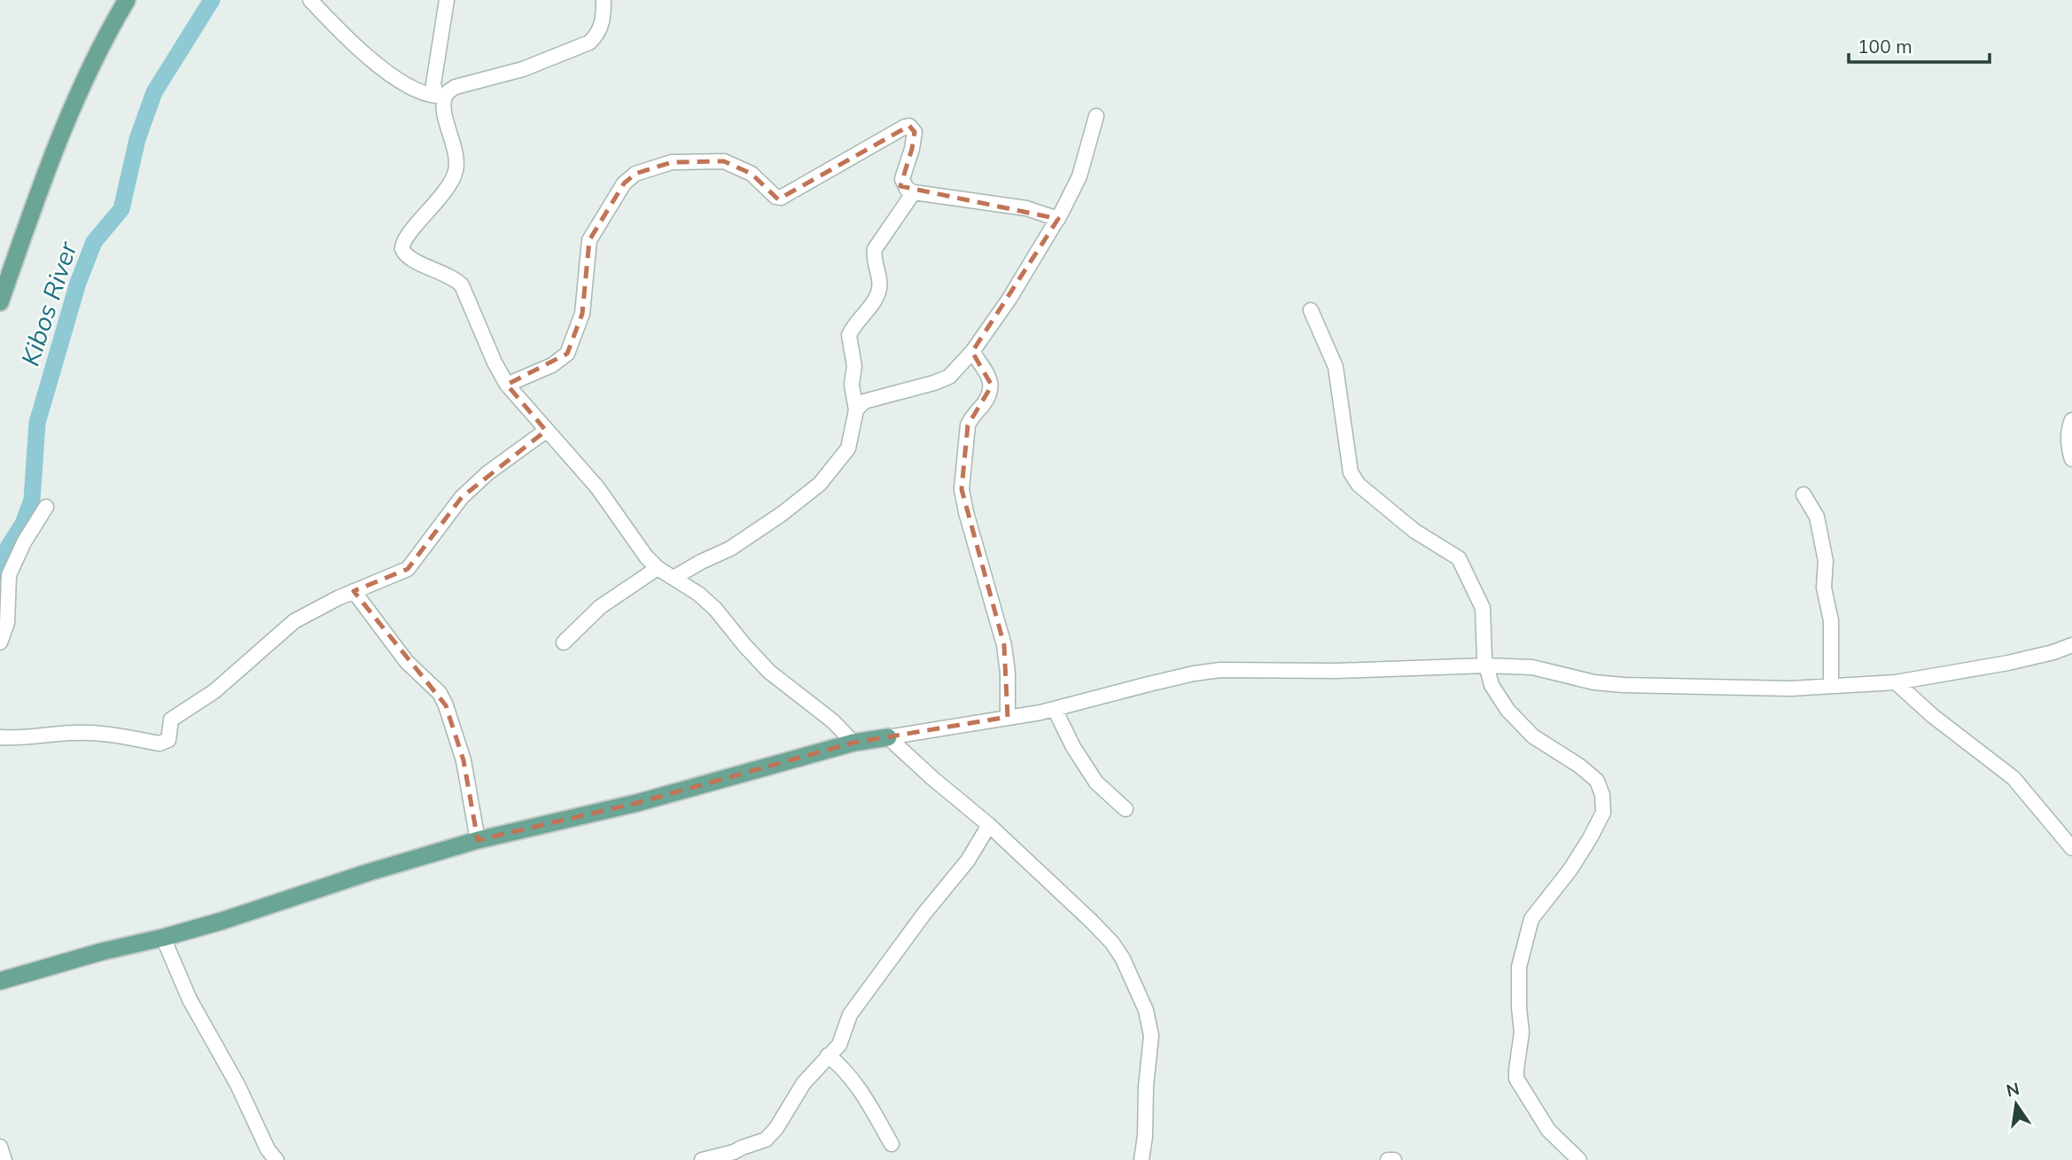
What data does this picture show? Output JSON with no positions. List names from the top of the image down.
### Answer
{
  "water": ["Kibos River"],
  "scale_bar": "100 m",
  "north": "top"
}
